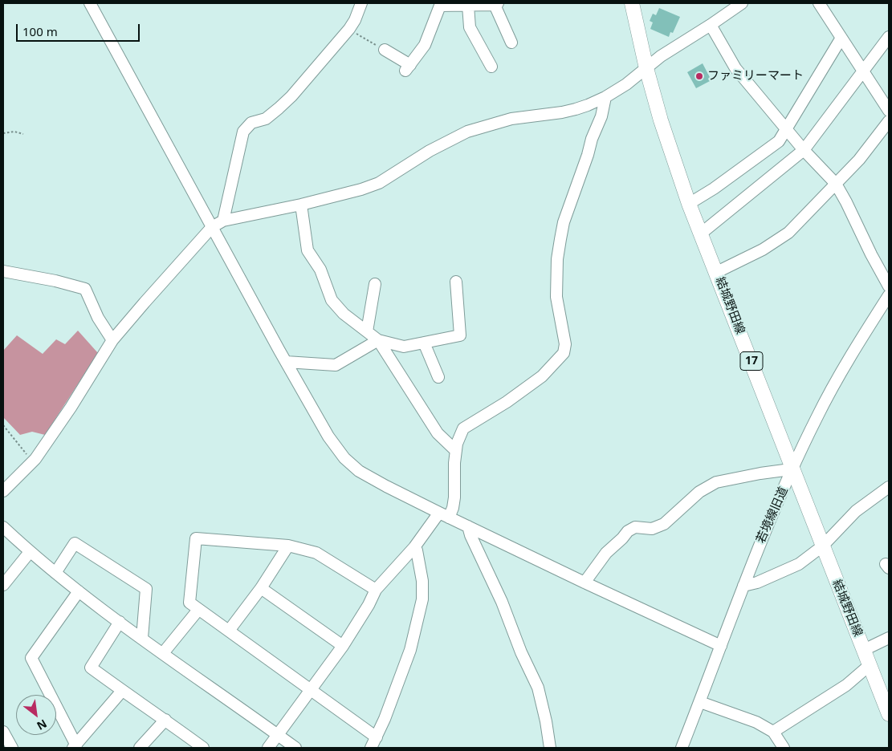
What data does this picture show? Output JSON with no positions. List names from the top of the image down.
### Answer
{
  "streets": {
    "main road": ["結城野田線", "17"],
    "street": ["若境線旧道"]
  },
  "crossings": [
    ["結城野田線", "若境線旧道"]
  ],
  "places": ["ファミリーマート"],
  "scale_bar": "100 m",
  "north": "bottom right"
}
